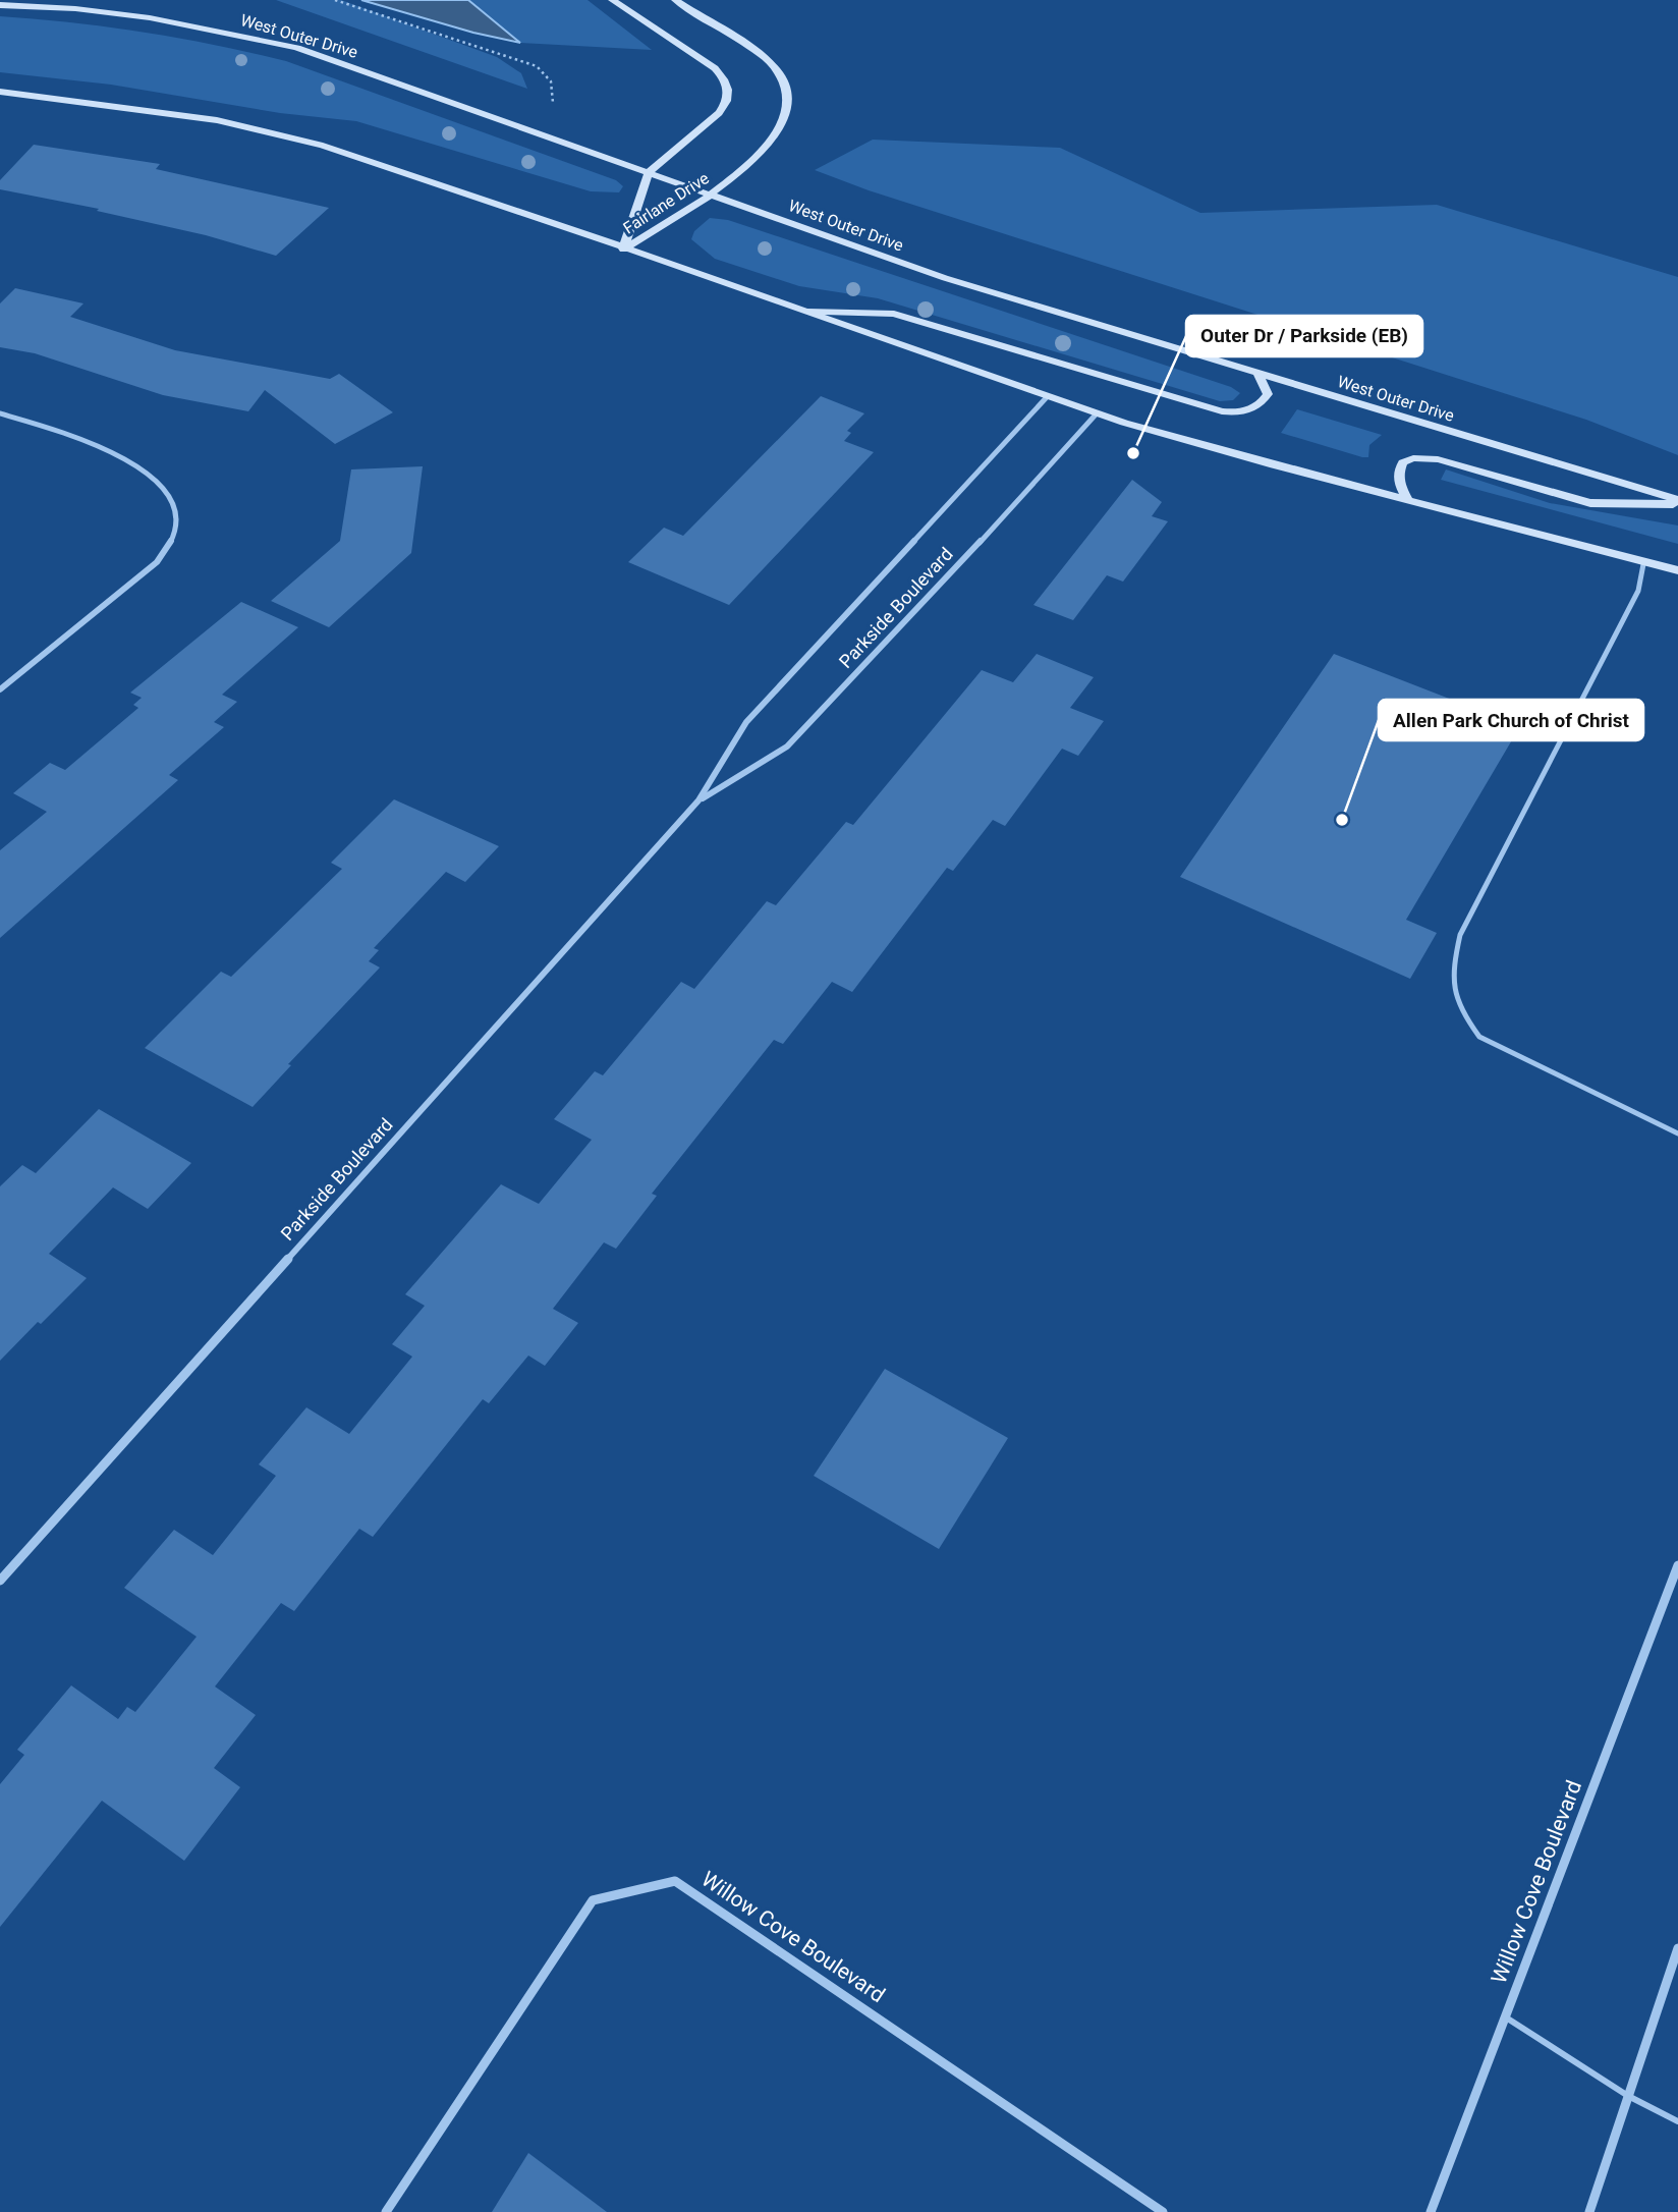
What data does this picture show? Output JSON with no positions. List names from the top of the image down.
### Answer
{
  "streets": {
    "main road": ["West Outer Drive", "Fairlane Drive"],
    "street": ["Parkside Boulevard", "Willow Cove Boulevard"]
  },
  "crossings": [
    ["West Outer Drive", "Fairlane Drive"]
  ],
  "places": ["Outer Dr / Parkside (EB)", "Allen Park Church of Christ"]
}
